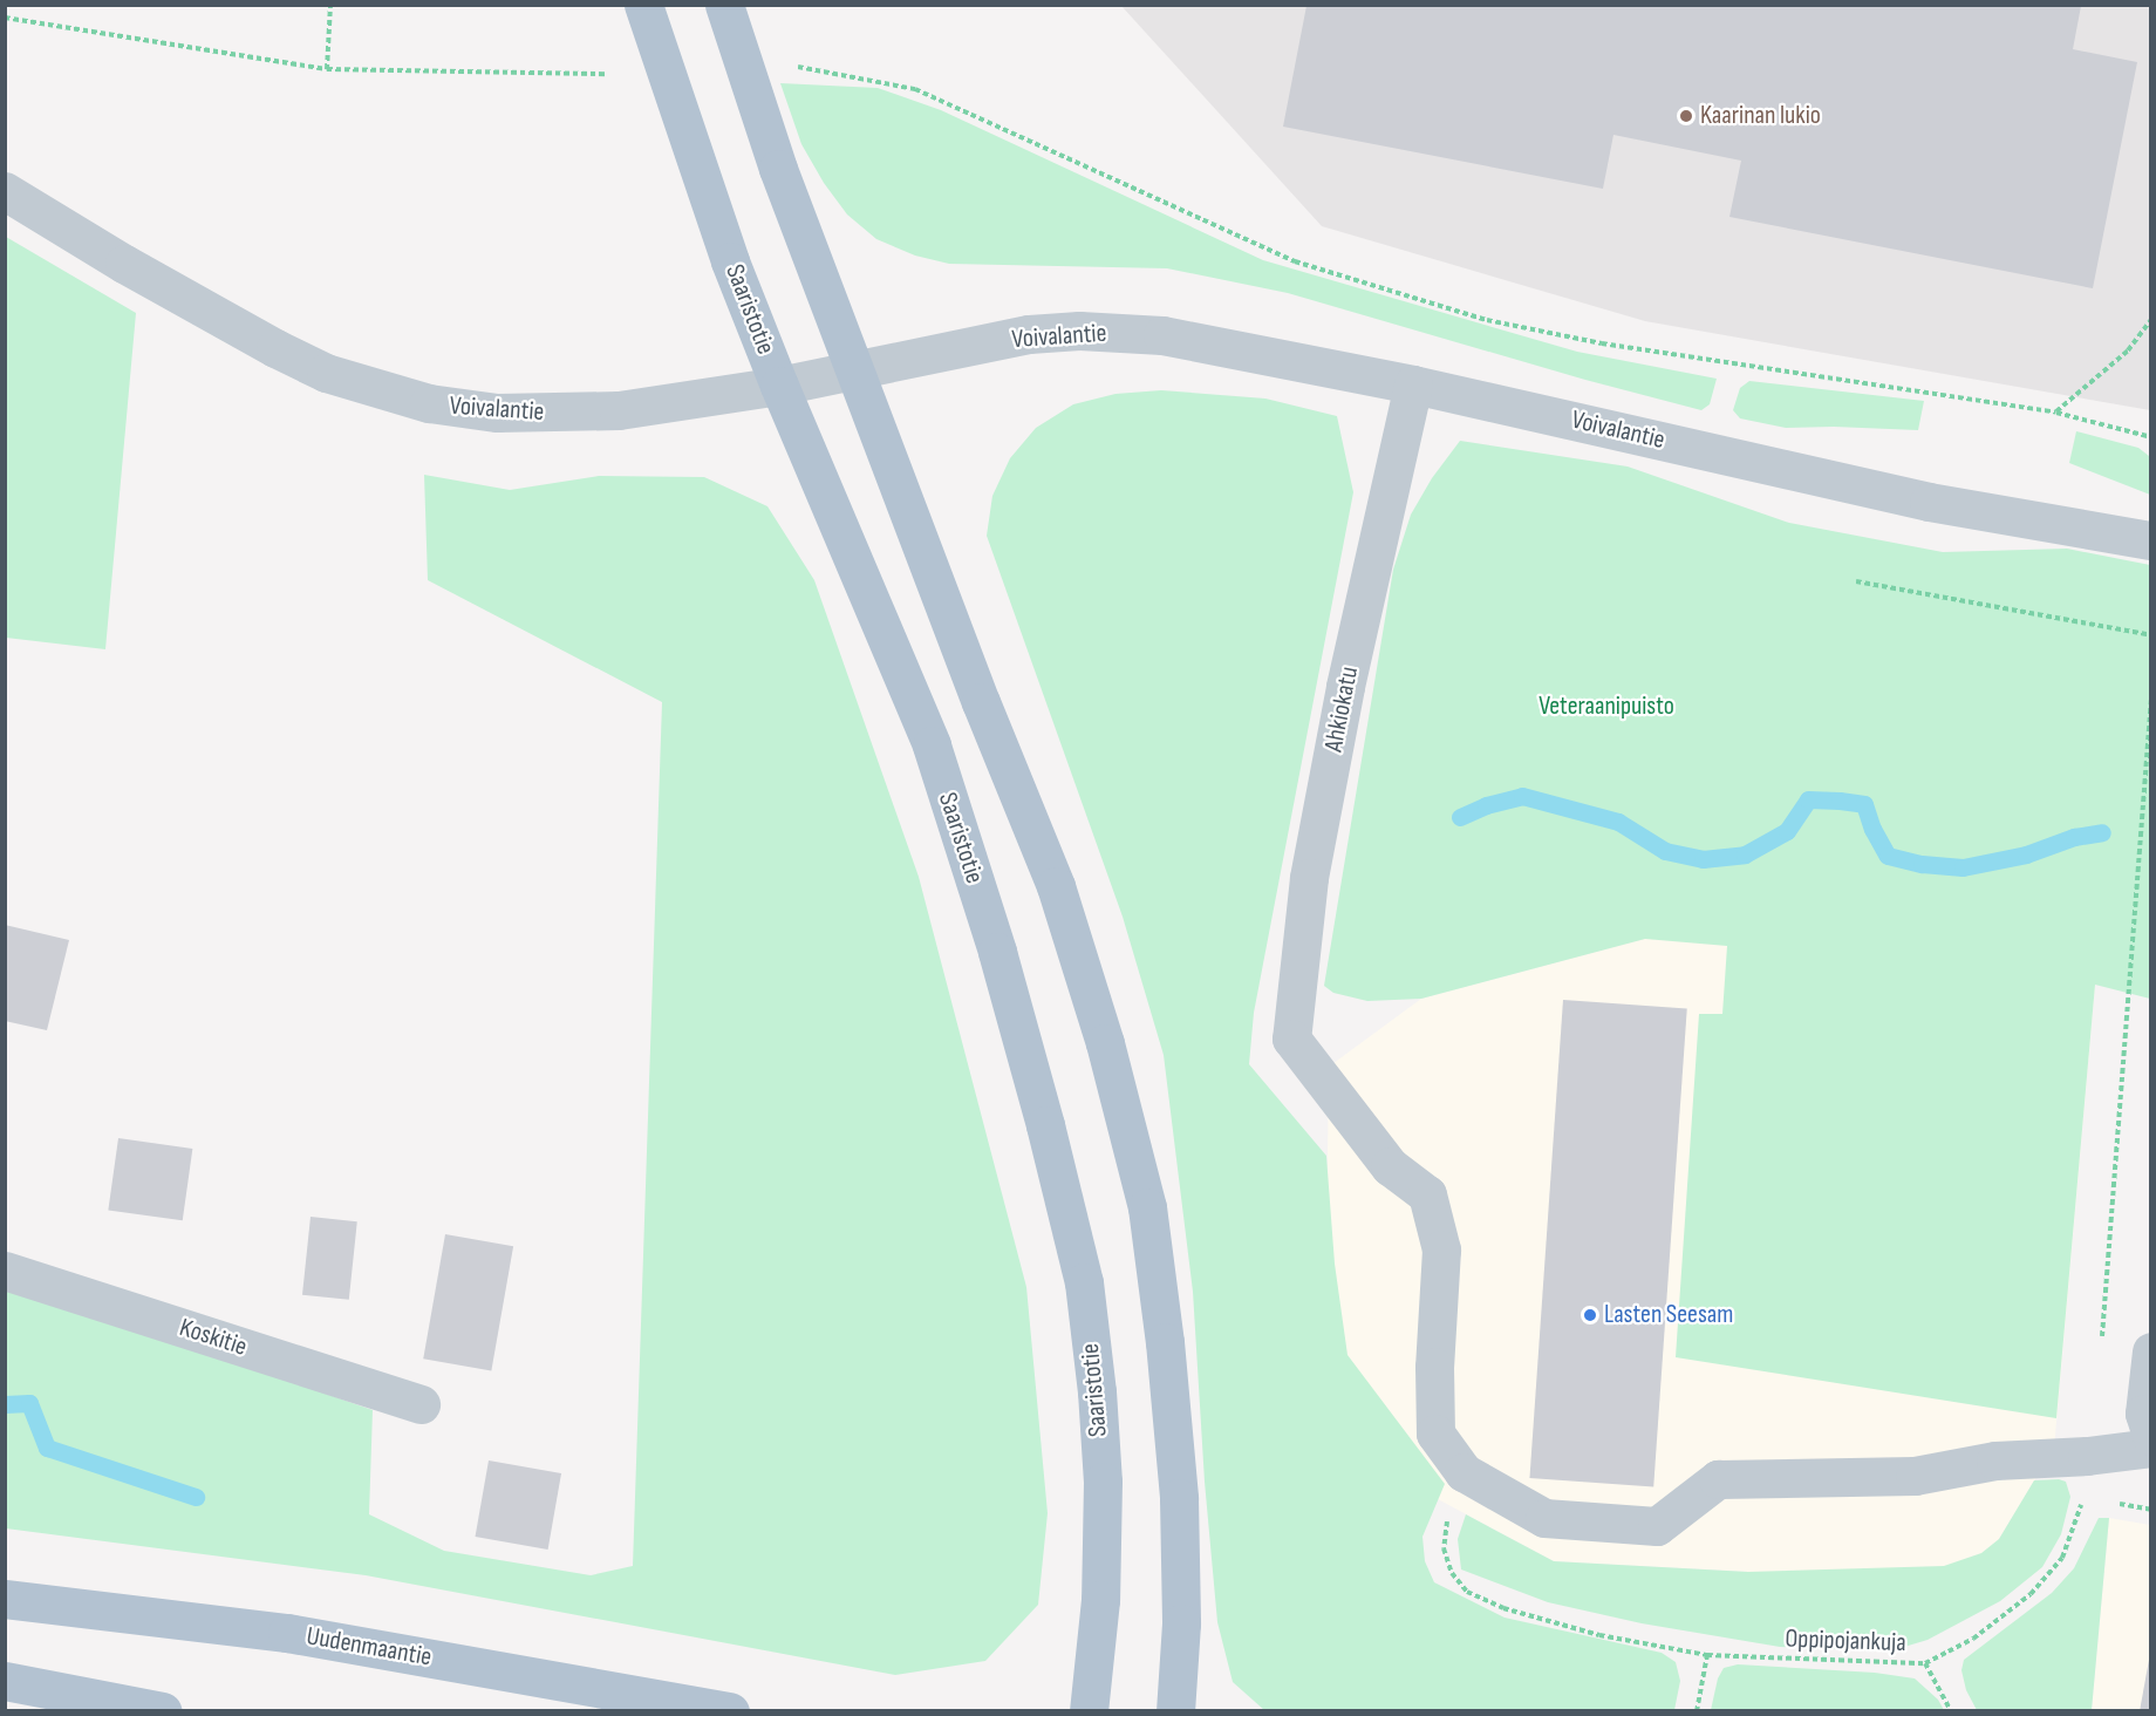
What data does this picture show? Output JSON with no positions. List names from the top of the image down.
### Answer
{
  "streets": {
    "main road": ["Saaristotie", "Uudenmaantie"],
    "street": ["Voivalantie", "Ahkiokatu", "Koskitie"],
    "path": ["Oppipojankuja"]
  },
  "crossings": [
    ["Saaristotie", "Voivalantie"],
    ["Voivalantie", "Ahkiokatu"],
    ["Ahkiokatu", "Oppipojankuja"]
  ],
  "parks": ["Veteraanipuisto"],
  "places": ["Kaarinan lukio", "Lasten Seesam"]
}
